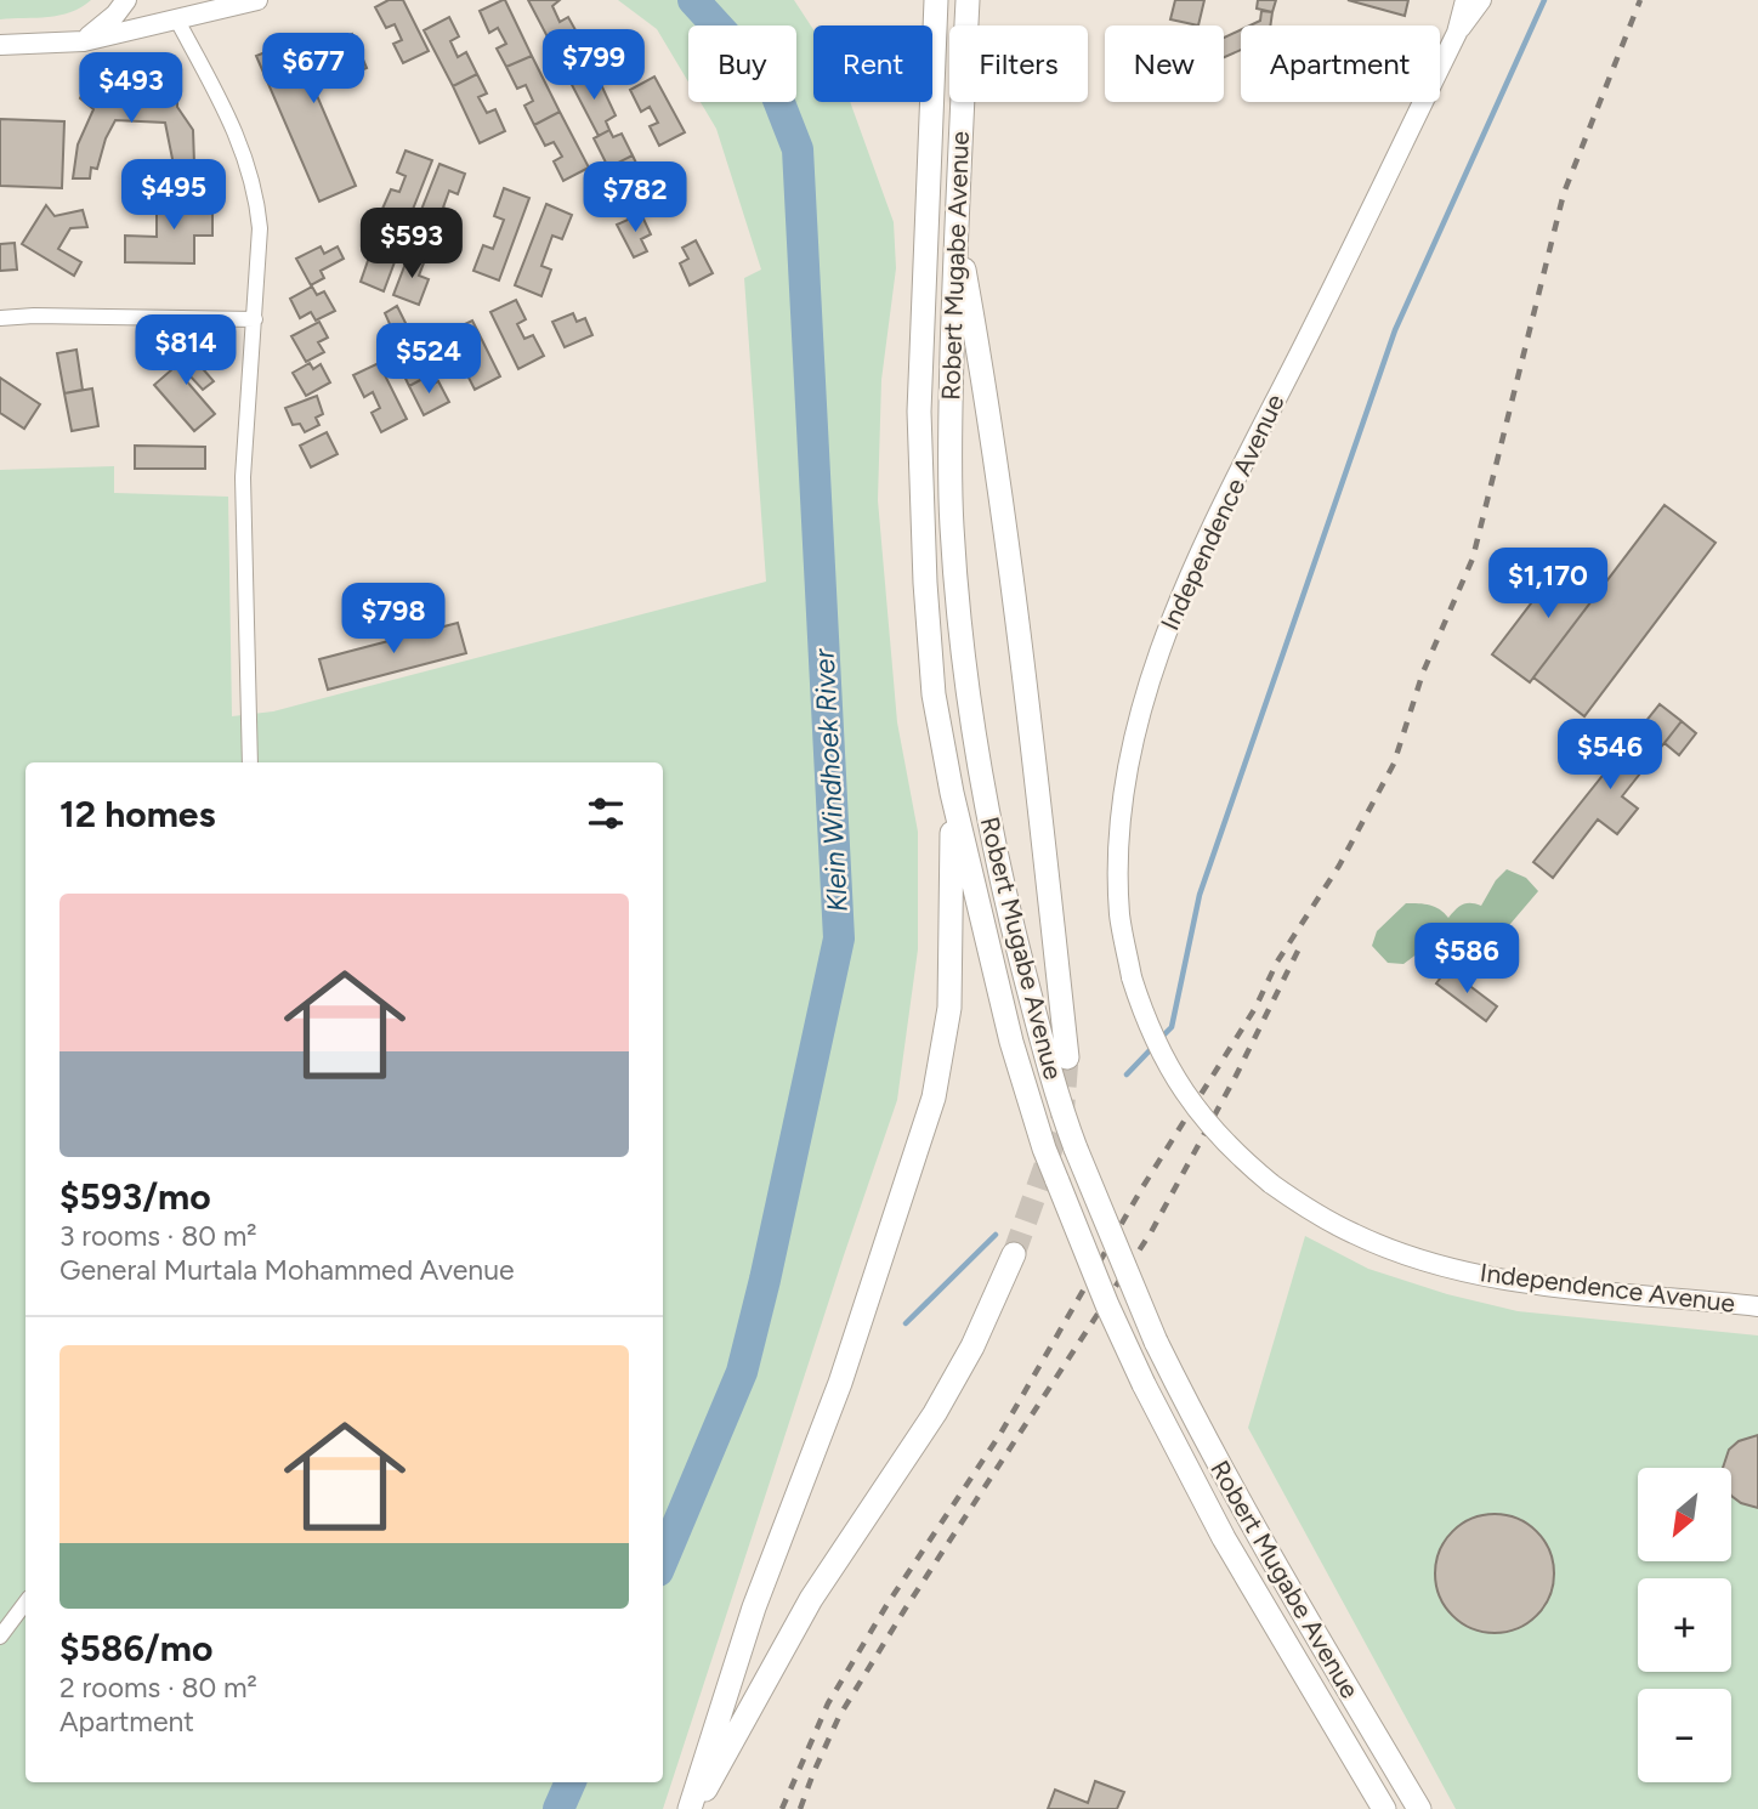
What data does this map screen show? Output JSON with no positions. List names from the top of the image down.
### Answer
{
  "streets": {
    "main road": ["Robert Mugabe Avenue", "Independence Avenue"]
  },
  "water": ["Klein Windhoek River"],
  "north": "bottom left",
  "page": {
    "chip": [
      "Buy",
      "Rent",
      "Filters",
      "New",
      "Apartment"
    ],
    "price": [
      "$799",
      "$677",
      "$493",
      "$495",
      "$782",
      "$593",
      "$814",
      "$524",
      "$1,170",
      "$798",
      "$546",
      "$586"
    ],
    "heading": "12 homes",
    "list": [
      {
        "name": "$593/mo",
        "note": "3 rooms · 80 m² · General Murtala Mohammed Avenue"
      },
      {
        "name": "$586/mo",
        "note": "2 rooms · 80 m² · Apartment"
      }
    ],
    "map_buttons": ["+", "−"]
  }
}
